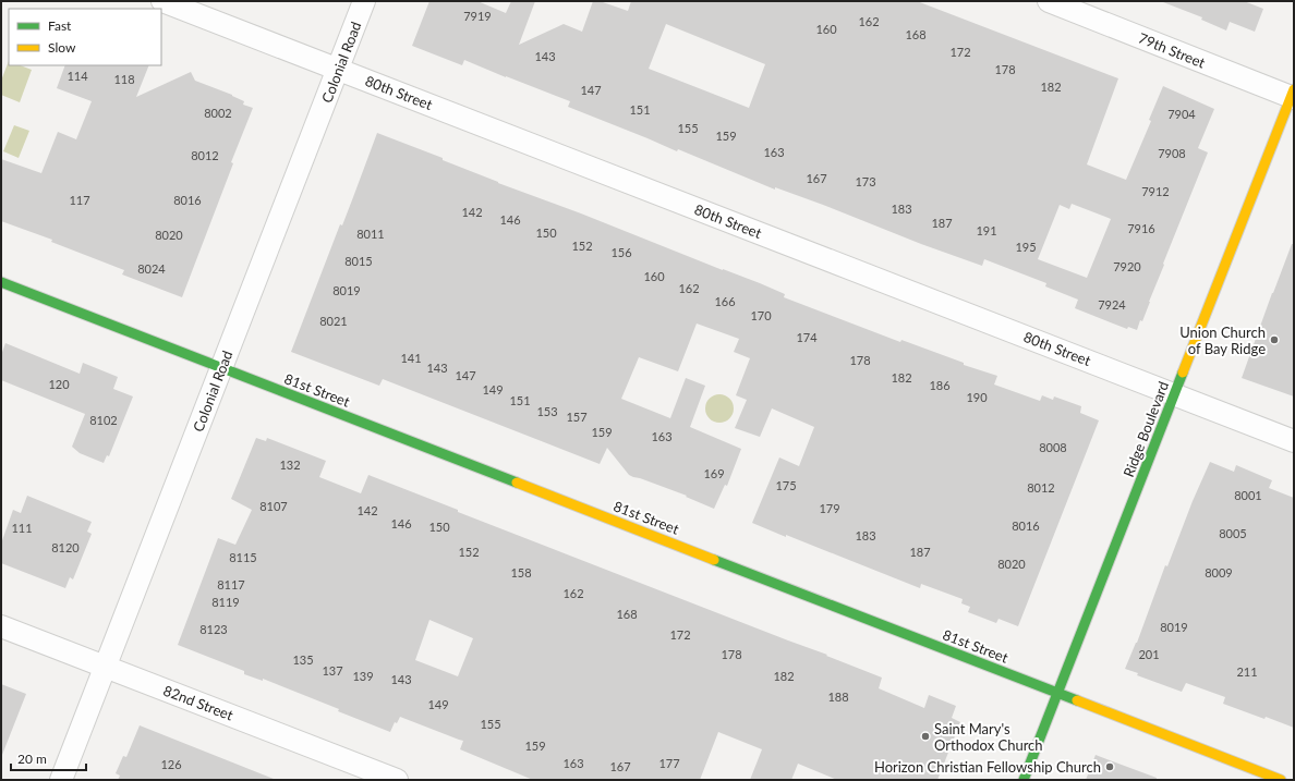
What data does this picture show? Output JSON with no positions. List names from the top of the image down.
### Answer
{
  "streets": {
    "street": [
      "79th Street",
      "Colonial Road",
      "80th Street",
      "81st Street",
      "Ridge Boulevard",
      "82nd Street"
    ]
  },
  "crossings": [
    ["79th Street", "Ridge Boulevard"],
    ["Colonial Road", "80th Street"],
    ["Colonial Road", "81st Street"],
    ["Colonial Road", "82nd Street"],
    ["80th Street", "Ridge Boulevard"],
    ["81st Street", "Ridge Boulevard"]
  ],
  "places": ["Union Church of Bay Ridge", "Saint Mary's Orthodox Church", "Horizon Christian Fellowship Church"],
  "house_numbers": [
    "7919",
    "162",
    "160",
    "168",
    "172",
    "143",
    "178",
    "114",
    "118",
    "182",
    "147",
    "151",
    "8002",
    "7904",
    "155",
    "159",
    "163",
    "7908",
    "8012",
    "167",
    "173",
    "7912",
    "117",
    "8016",
    "183",
    "142",
    "146",
    "187",
    "7916",
    "191",
    "150",
    "8011",
    "8020",
    "152",
    "195",
    "156",
    "8015",
    "7920",
    "8024",
    "160",
    "162",
    "8019",
    "166",
    "7924",
    "170",
    "8021",
    "174",
    "141",
    "178",
    "143",
    "147",
    "182",
    "120",
    "186",
    "149",
    "190",
    "151",
    "153",
    "157",
    "8102",
    "159",
    "163",
    "8008",
    "132",
    "169",
    "175",
    "8012",
    "8001",
    "8107",
    "179",
    "142",
    "146",
    "8016",
    "150",
    "111",
    "8005",
    "183",
    "8120",
    "152",
    "187",
    "8115",
    "8020",
    "158",
    "8009",
    "8117",
    "162",
    "8119",
    "168",
    "8019",
    "8123",
    "172",
    "178",
    "201",
    "135",
    "137",
    "211",
    "139",
    "182",
    "143",
    "188",
    "149",
    "155",
    "159",
    "163",
    "177",
    "126",
    "167"
  ],
  "legend": ["Fast", "Slow"],
  "scale_bar": "20 m"
}
